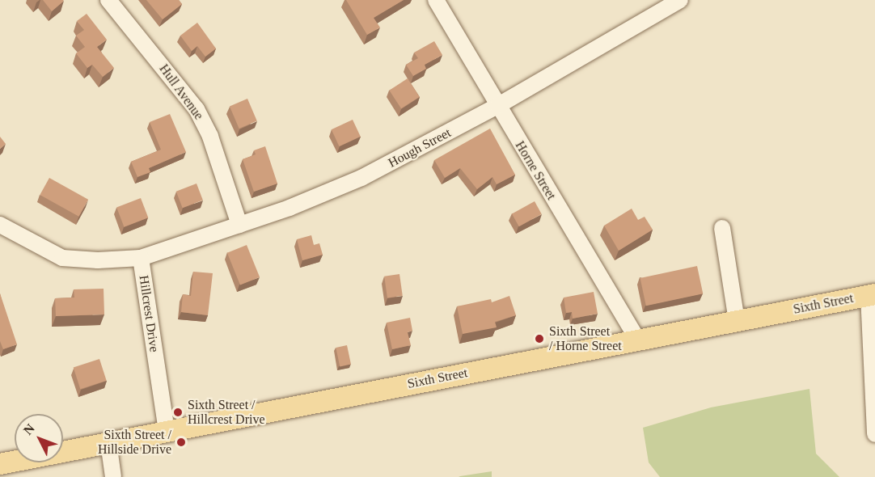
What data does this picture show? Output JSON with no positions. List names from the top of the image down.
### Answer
{
  "streets": {
    "main road": ["Sixth Street"],
    "street": [
      "Hull Avenue",
      "Hough Street",
      "Horne Street",
      "Hillcrest Drive"
    ]
  },
  "crossings": [
    ["Hull Avenue", "Hough Street"],
    ["Hough Street", "Horne Street"],
    ["Hough Street", "Hillcrest Drive"],
    ["Horne Street", "Sixth Street"],
    ["Sixth Street", "Hillcrest Drive"]
  ],
  "places": ["Sixth Street / Horne Street", "Sixth Street / Hillcrest Drive", "Sixth Street / Hillside Drive"],
  "north": "top left"
}
